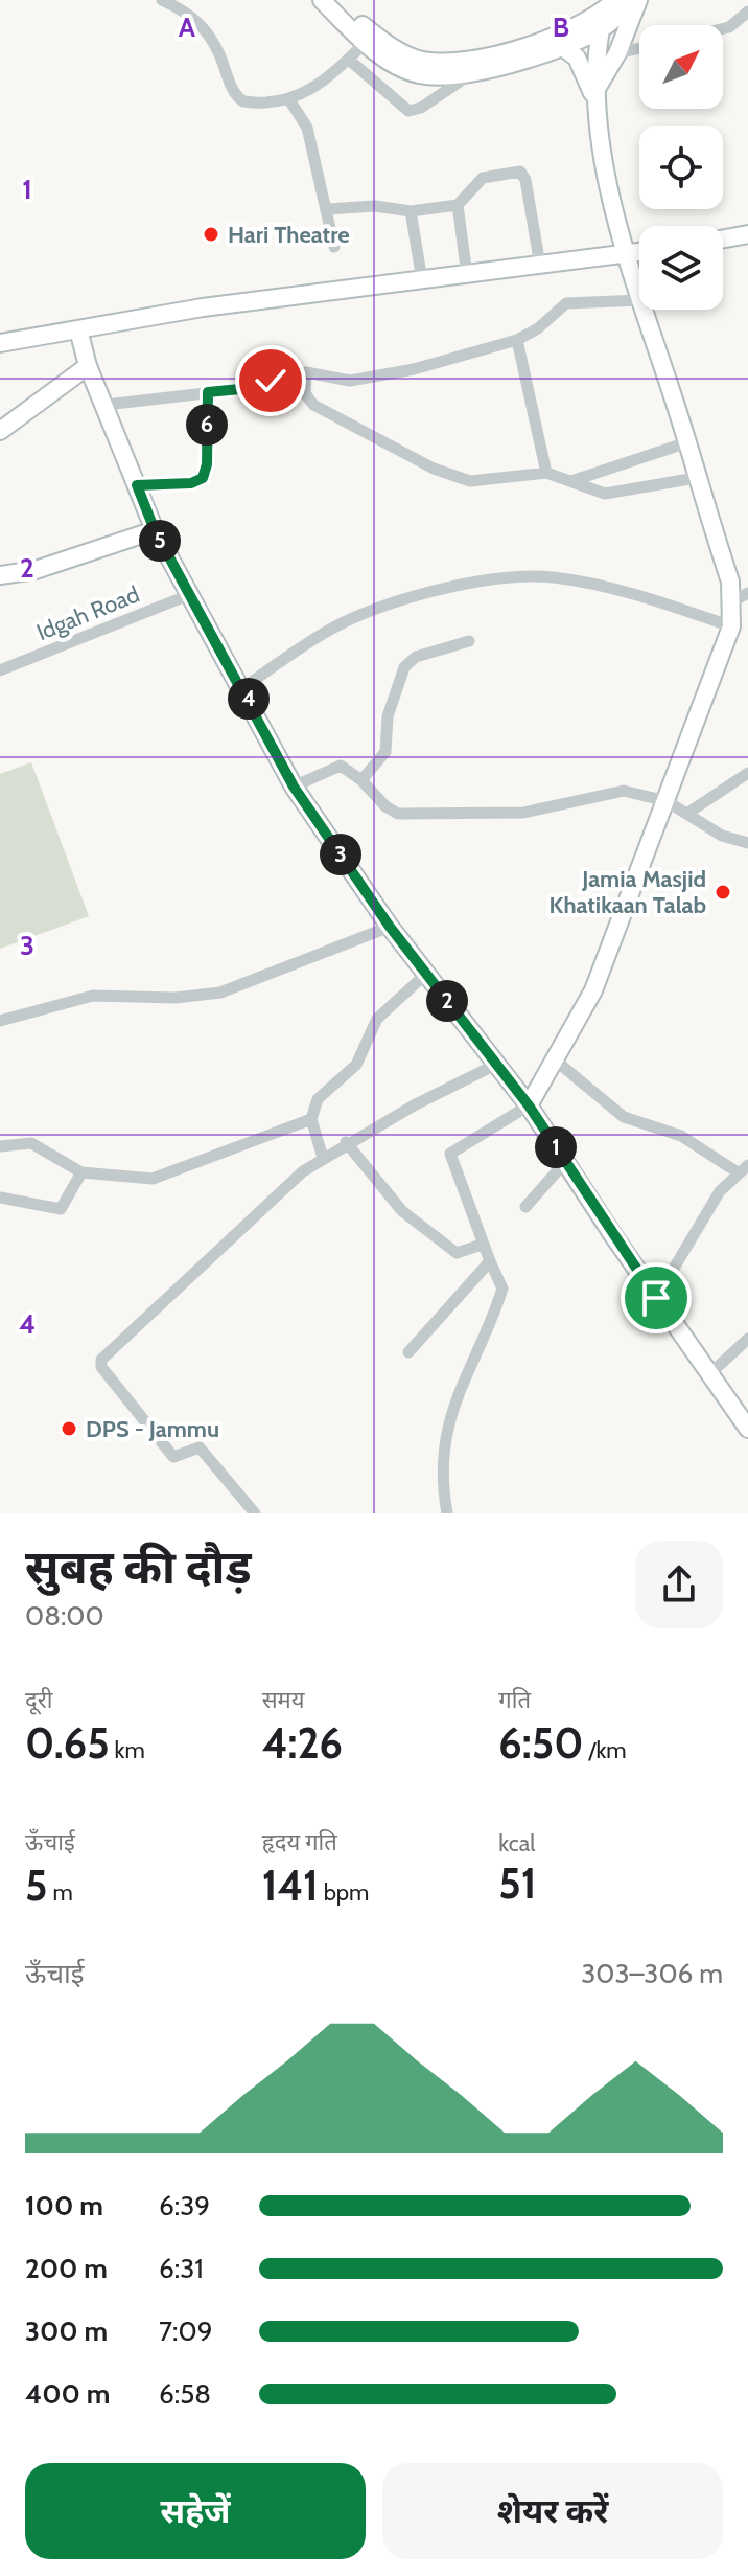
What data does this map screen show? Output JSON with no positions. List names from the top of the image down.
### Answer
{
  "streets": {
    "street": ["Idgah Road"]
  },
  "places": ["Hari Theatre", "Jamia Masjid Khatikaan Talab", "DPS - Jammu"],
  "north": "top right",
  "page": {
    "pins": [
      "6",
      "5",
      "4",
      "3",
      "2",
      "1"
    ],
    "heading": ["सुबह की दौड़", "08:00"],
    "stats": [
      ["दूरी", "0.65 km"],
      ["समय", "4:26"],
      ["गति", "6:50 /km"],
      ["ऊँचाई", "5 m"],
      ["हृदय गति", "141 bpm"],
      ["kcal", "51"]
    ],
    "chart": ["ऊँचाई", "303–306 m"],
    "list": [
      {
        "name": "100 m",
        "note": "6:39"
      },
      {
        "name": "200 m",
        "note": "6:31"
      },
      {
        "name": "300 m",
        "note": "7:09"
      },
      {
        "name": "400 m",
        "note": "6:58"
      }
    ],
    "buttons": ["सहेजें", "शेयर करें"]
  },
  "grid": {
    "columns": ["A", "B"],
    "rows": [
      "1",
      "2",
      "3",
      "4"
    ]
  }
}
